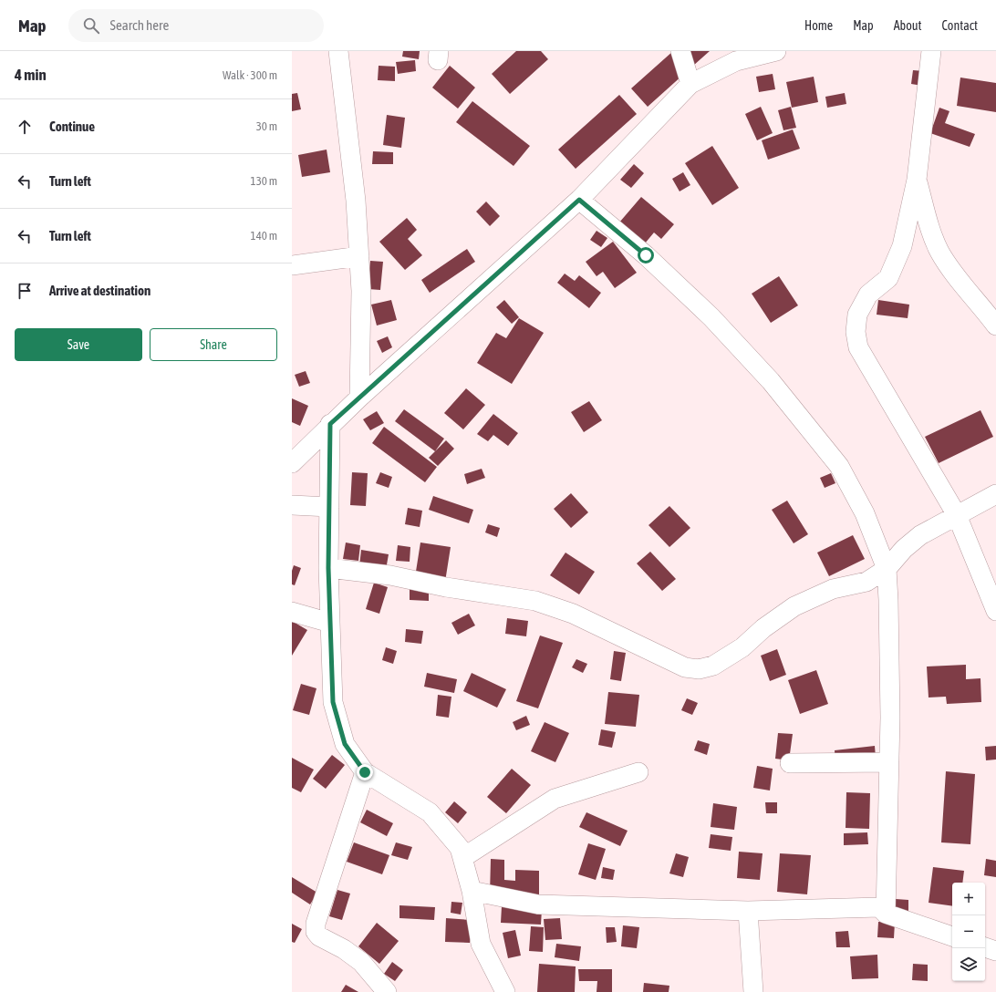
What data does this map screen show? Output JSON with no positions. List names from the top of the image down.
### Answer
{
  "page": {
    "header": "Map",
    "search": "Search here",
    "nav": [
      "Home",
      "Map",
      "About",
      "Contact"
    ],
    "heading": ["4 min", "Walk · 300 m"],
    "list": [
      ["Continue", "30 m"],
      ["Turn left", "130 m"],
      ["Turn left", "140 m"],
      "Arrive at destination"
    ],
    "buttons": ["Save", "Share"],
    "map_buttons": ["+", "−"]
  }
}
